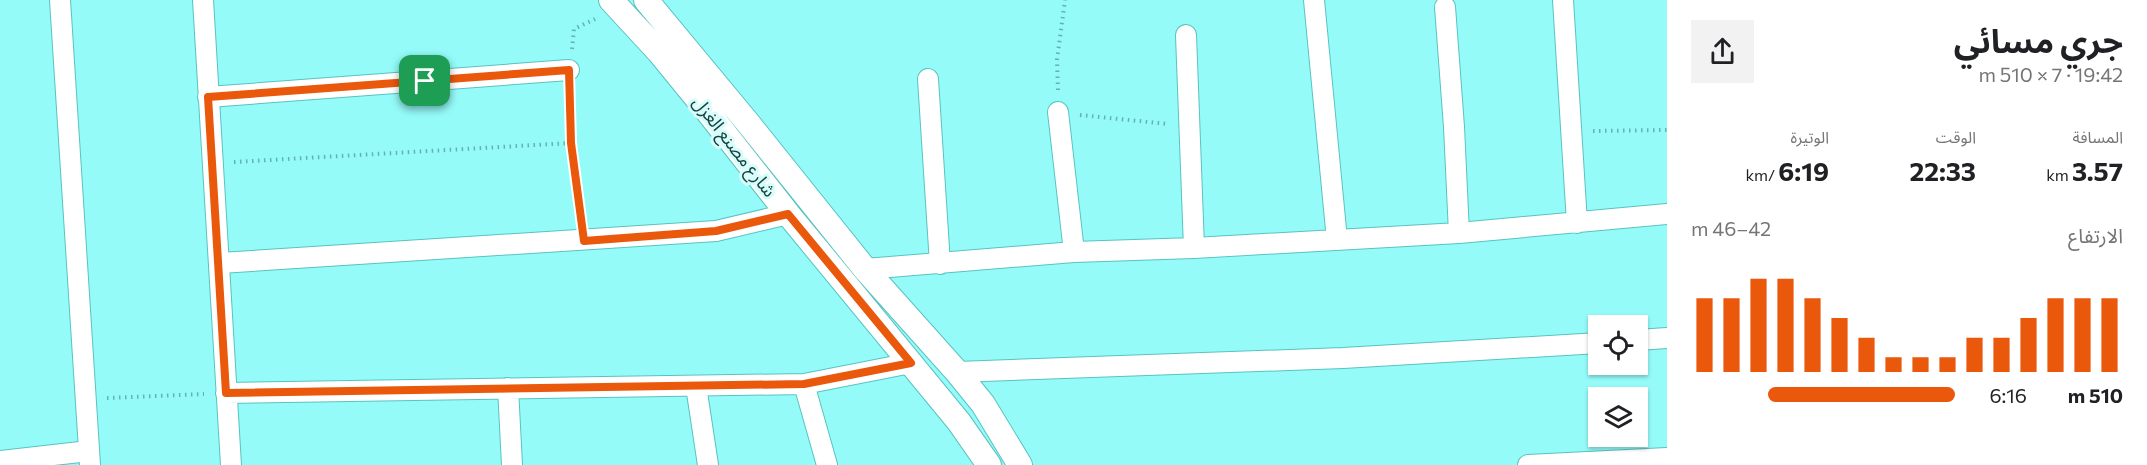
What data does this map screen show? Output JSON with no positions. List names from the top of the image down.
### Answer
{
  "streets": {
    "street": ["شارع مصنع الغزل"]
  },
  "page": {
    "heading": ["جري مسائي", "19:42 · 7 × 510 m"],
    "stats": [
      ["المسافة", "3.57 km"],
      ["الوقت", "22:33"],
      ["الوتيرة", "6:19 /km"]
    ],
    "chart": ["الارتفاع", "42–46 m"],
    "list": [
      {
        "name": "510 m",
        "note": "6:16"
      }
    ]
  }
}
